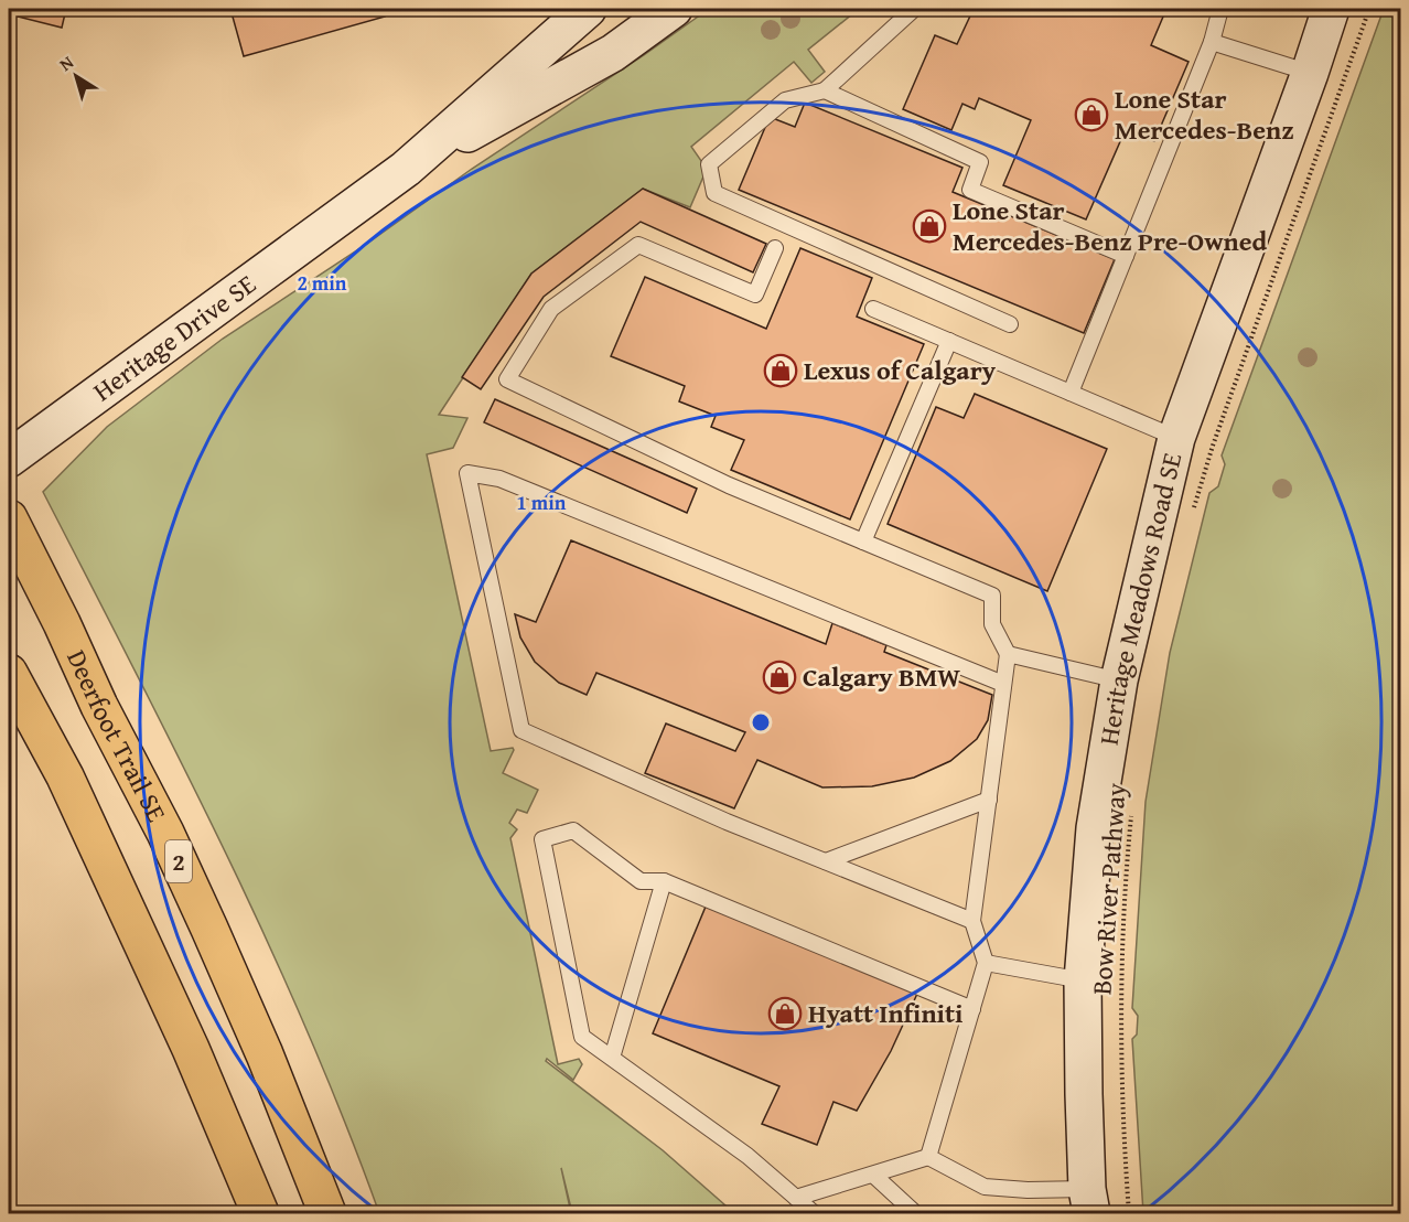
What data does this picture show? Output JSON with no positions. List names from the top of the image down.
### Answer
{
  "streets": {
    "highway": ["Deerfoot Trail SE", "2"],
    "main road": ["Heritage Drive SE", "Heritage Meadows Road SE"],
    "path": ["Bow River Pathway"]
  },
  "places": {
    "shop": [
      "Lone Star Mercedes-Benz",
      "Lone Star Mercedes-Benz Pre-Owned",
      "Lexus of Calgary",
      "Calgary BMW",
      "Hyatt Infiniti"
    ]
  },
  "north": "top left",
  "rings": ["2 min", "1 min"]
}
